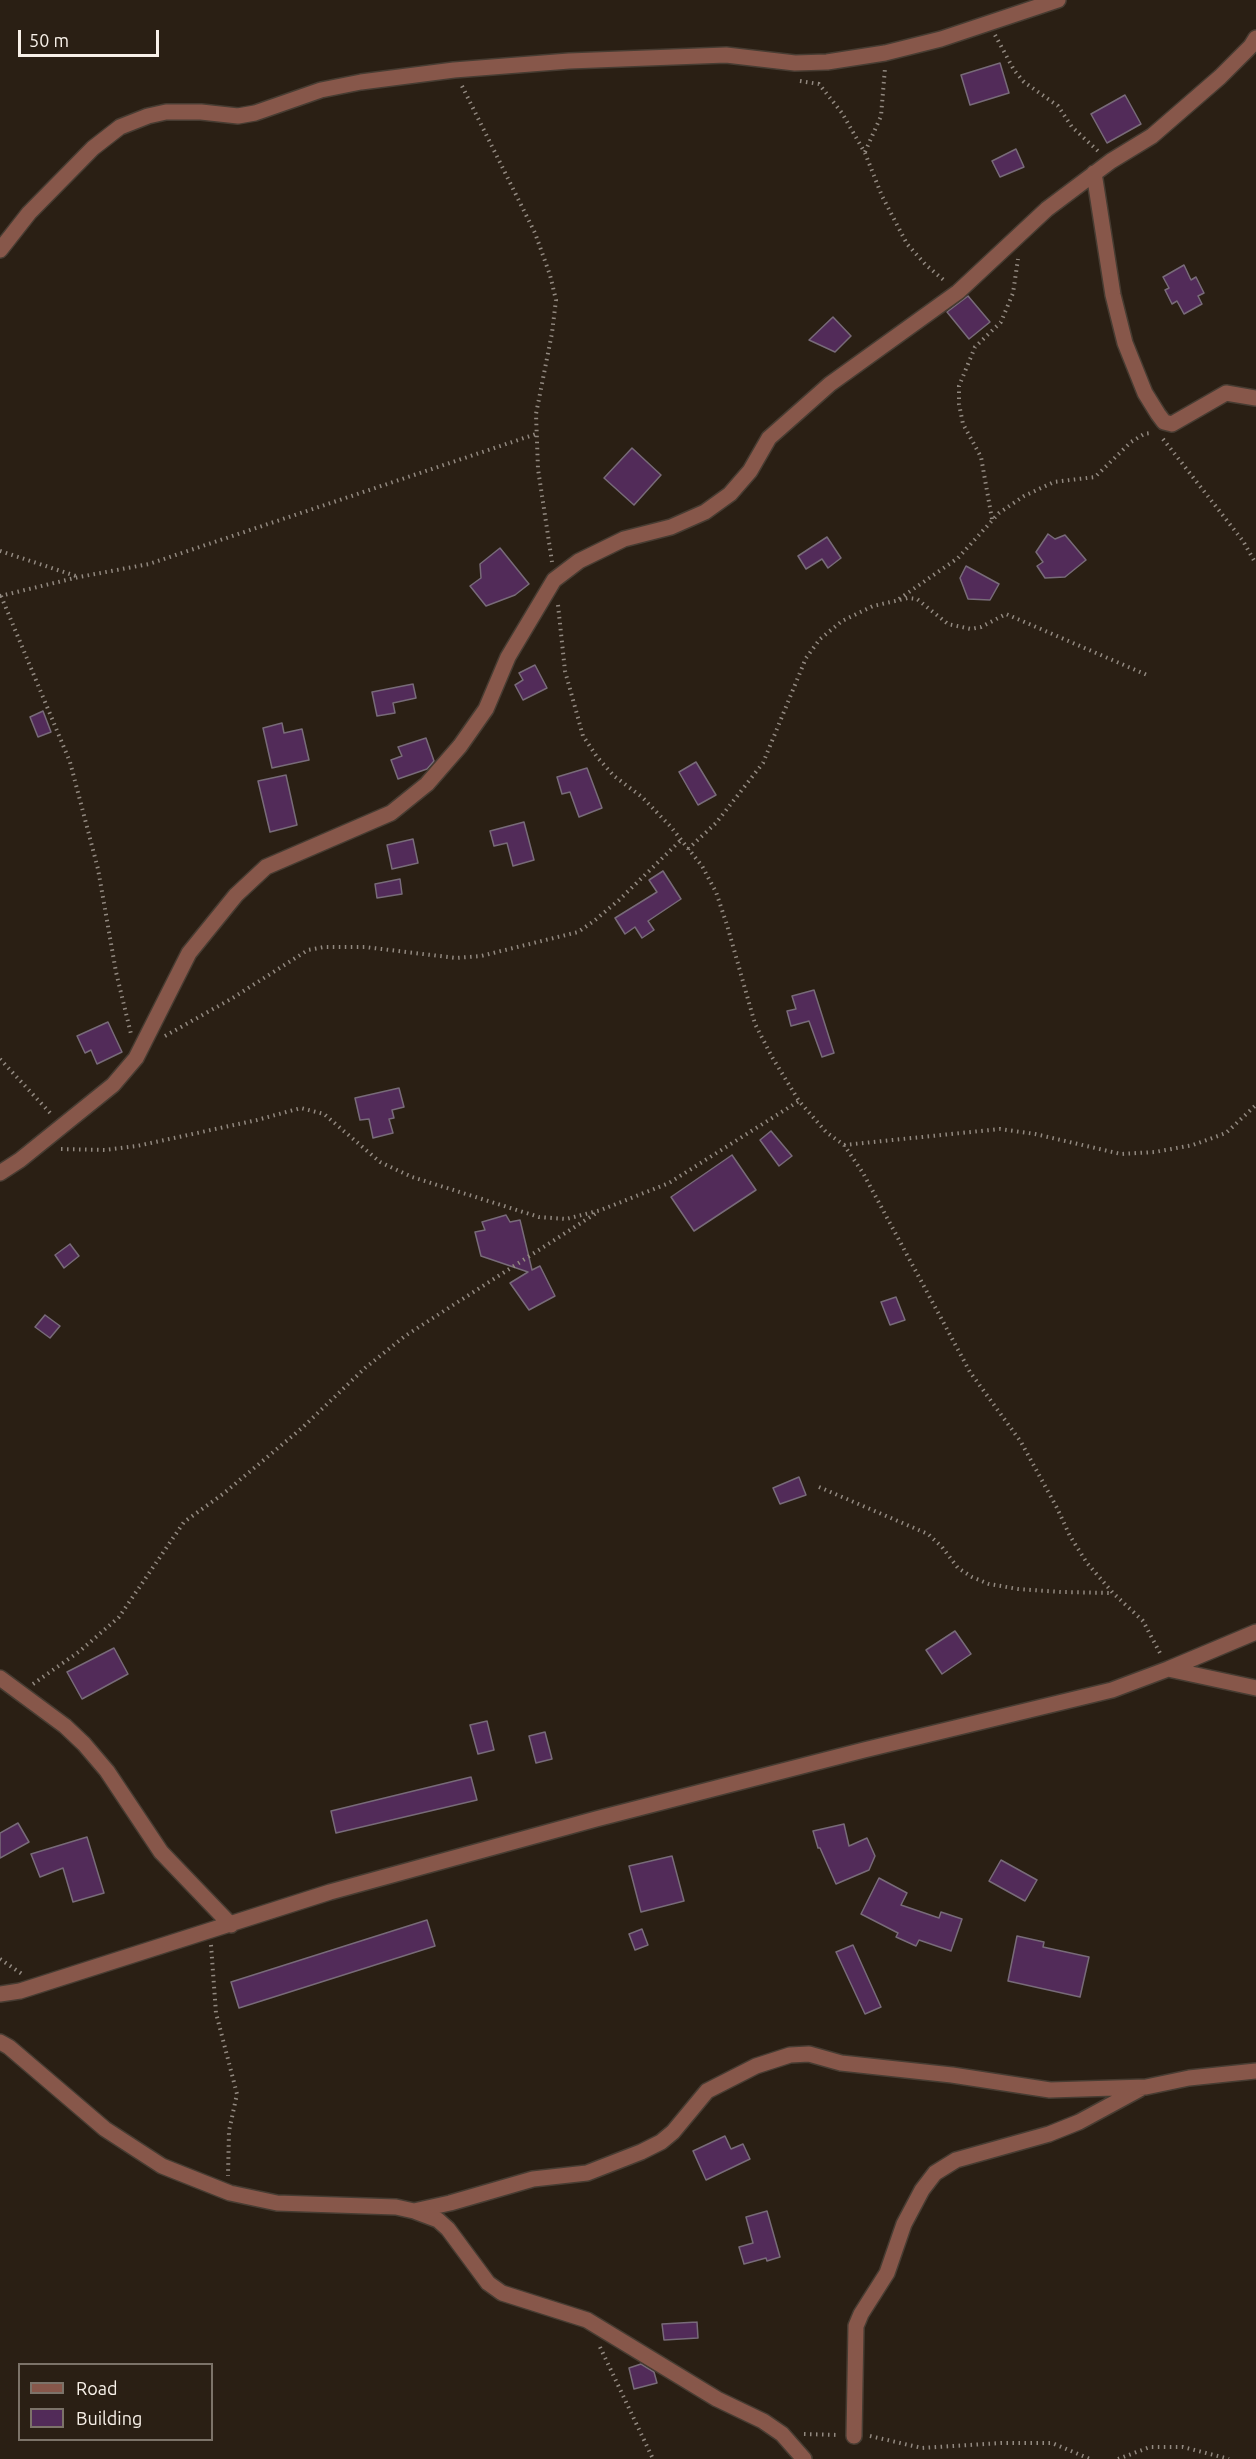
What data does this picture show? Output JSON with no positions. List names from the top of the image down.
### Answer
{
  "legend": ["Road", "Building"],
  "scale_bar": "50 m"
}
